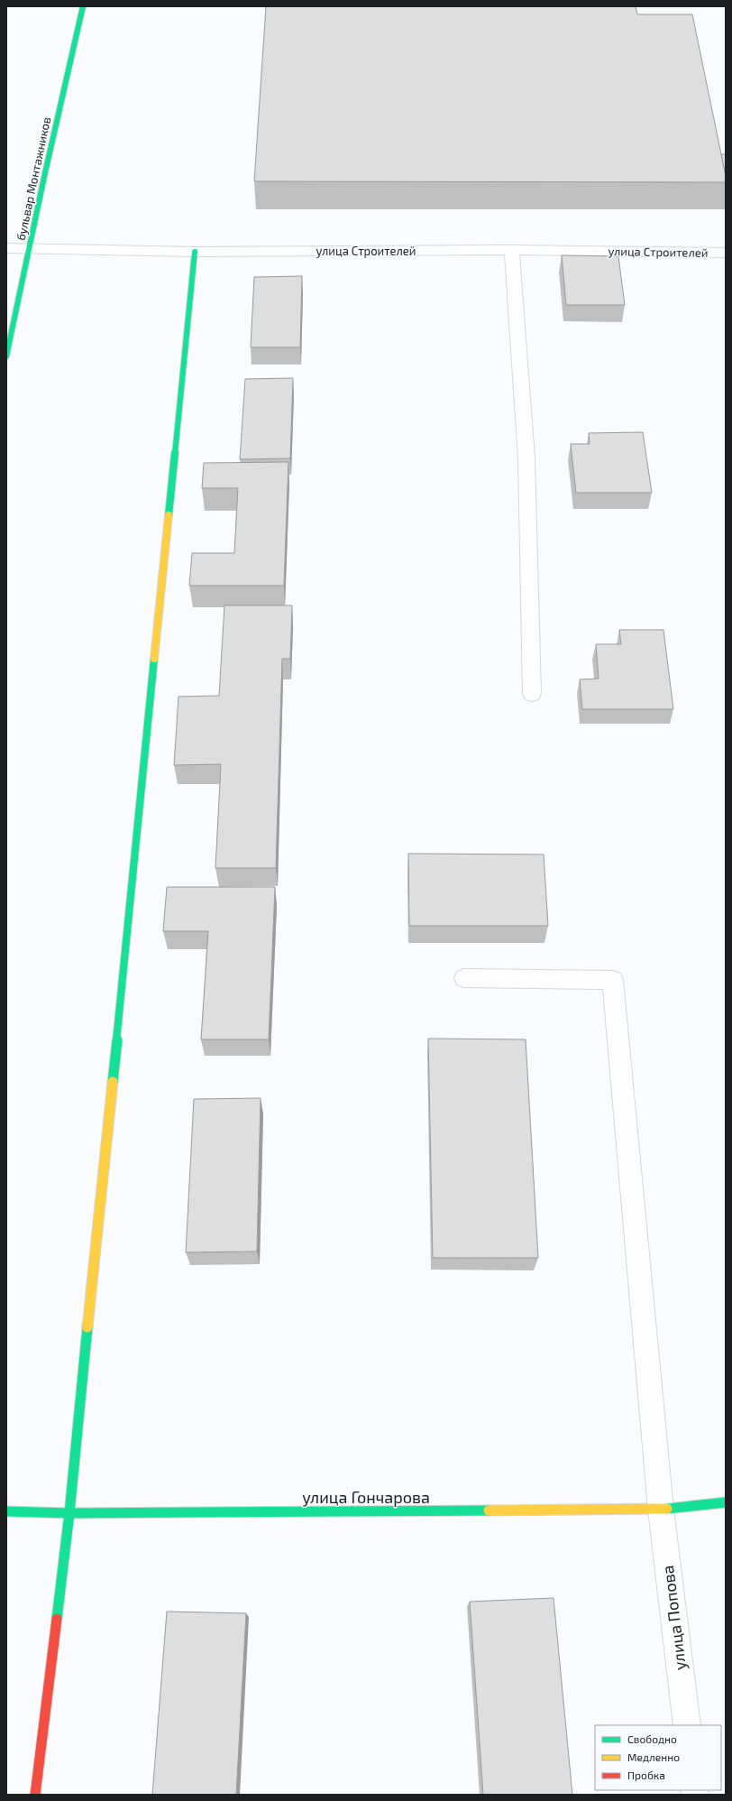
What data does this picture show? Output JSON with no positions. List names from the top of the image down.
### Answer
{
  "streets": {
    "street": [
      "бульвар Монтажников",
      "улица Строителей",
      "улица Гончарова",
      "улица Попова"
    ]
  },
  "crossings": [
    ["бульвар Монтажников", "улица Строителей"],
    ["улица Гончарова", "улица Попова"]
  ],
  "legend": ["Свободно", "Медленно", "Пробка"]
}
